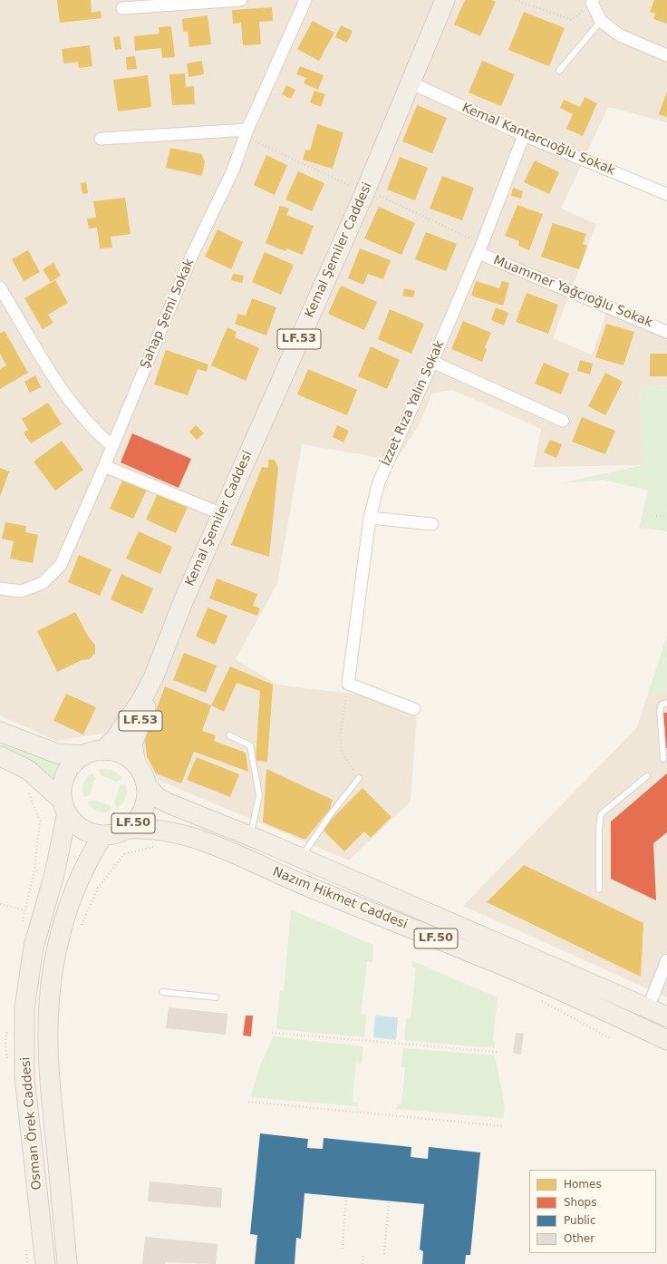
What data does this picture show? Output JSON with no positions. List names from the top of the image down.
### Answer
{
  "streets": {
    "main road": [
      "Kemal Şemiler Caddesi",
      "LF.53",
      "LF.50",
      "Nazım Hikmet Caddesi",
      "Osman Örek Caddesi"
    ],
    "street": [
      "Kemal Kantarcıoğlu Sokak",
      "Muammer Yağcıoğlu Sokak",
      "Şahap Şemi Sokak",
      "İzzet Rıza Yalın Sokak"
    ]
  },
  "crossings": [
    ["Kemal Kantarcıoğlu Sokak", "Kemal Şemiler Caddesi"],
    ["Kemal Kantarcıoğlu Sokak", "İzzet Rıza Yalın Sokak"],
    ["Kemal Şemiler Caddesi", "LF.50"],
    ["Kemal Şemiler Caddesi", "Nazım Hikmet Caddesi"],
    ["Kemal Şemiler Caddesi", "Osman Örek Caddesi"],
    ["Muammer Yağcıoğlu Sokak", "İzzet Rıza Yalın Sokak"],
    ["LF.50", "Nazım Hikmet Caddesi"],
    ["LF.50", "Osman Örek Caddesi"],
    ["Nazım Hikmet Caddesi", "Osman Örek Caddesi"]
  ],
  "legend": [
    "Homes",
    "Shops",
    "Public",
    "Other"
  ]
}
